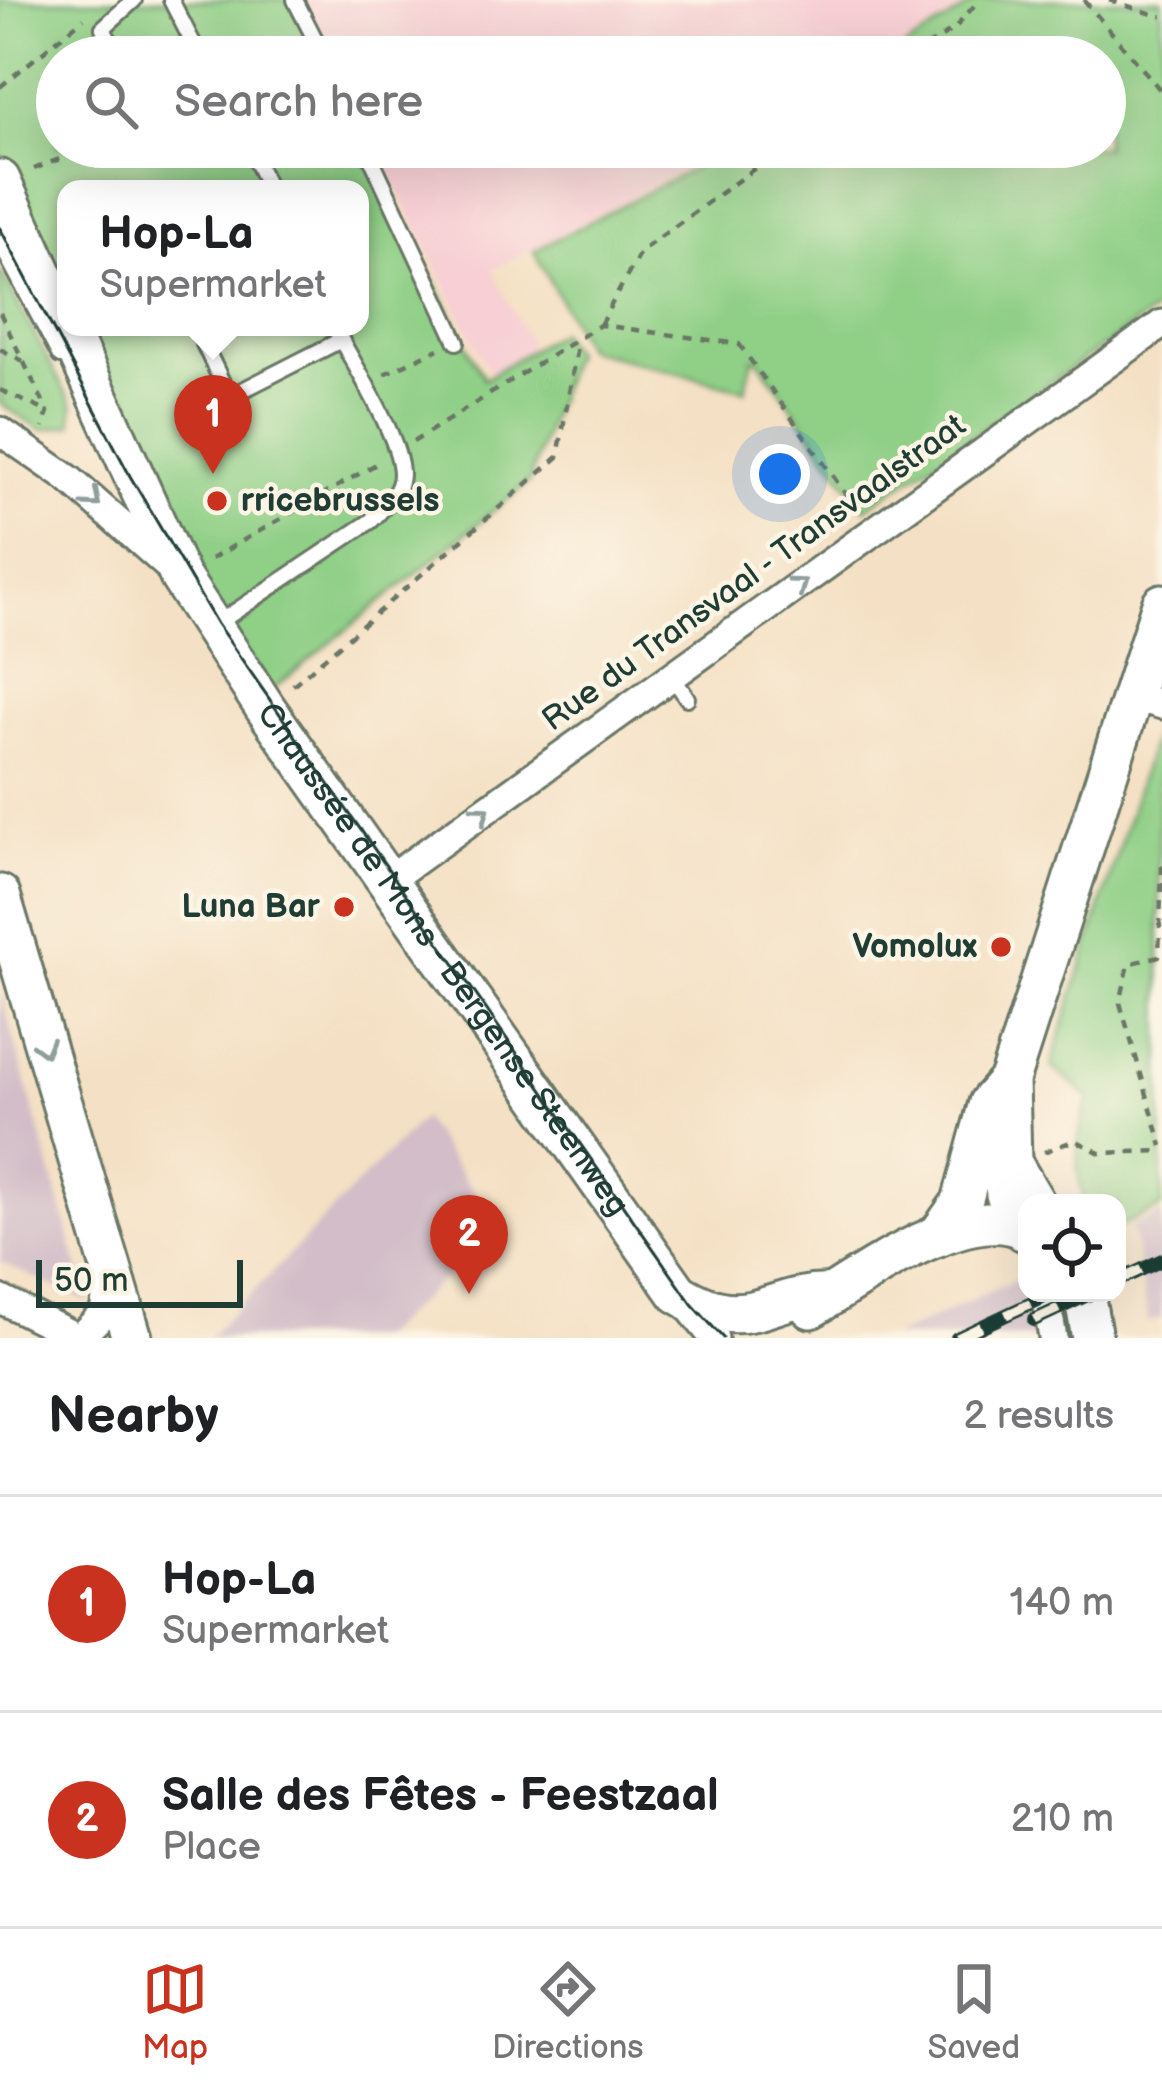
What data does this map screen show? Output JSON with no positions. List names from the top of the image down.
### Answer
{
  "streets": {
    "main road": ["Chaussée de Mons - Bergense Steenweg"],
    "street": ["Rue du Transvaal - Transvaalstraat"]
  },
  "crossings": [
    ["Rue du Transvaal - Transvaalstraat", "Chaussée de Mons - Bergense Steenweg"]
  ],
  "one_way": ["Rue du Transvaal - Transvaalstraat"],
  "places": ["rricebrussels", "Luna Bar", "Vomolux"],
  "scale_bar": "50 m",
  "page": {
    "search": "Search here",
    "popup": ["Hop-La", "Supermarket"],
    "pins": ["1", "2"],
    "scale": "50 m",
    "heading": ["Nearby", "2 results"],
    "list": [
      {
        "mark": "1",
        "name": "Hop-La",
        "note": "Supermarket",
        "value": "140 m"
      },
      {
        "mark": "2",
        "name": "Salle des Fêtes - Feestzaal",
        "note": "Place",
        "value": "210 m"
      }
    ],
    "nav": ["Map", "Directions", "Saved"]
  }
}
